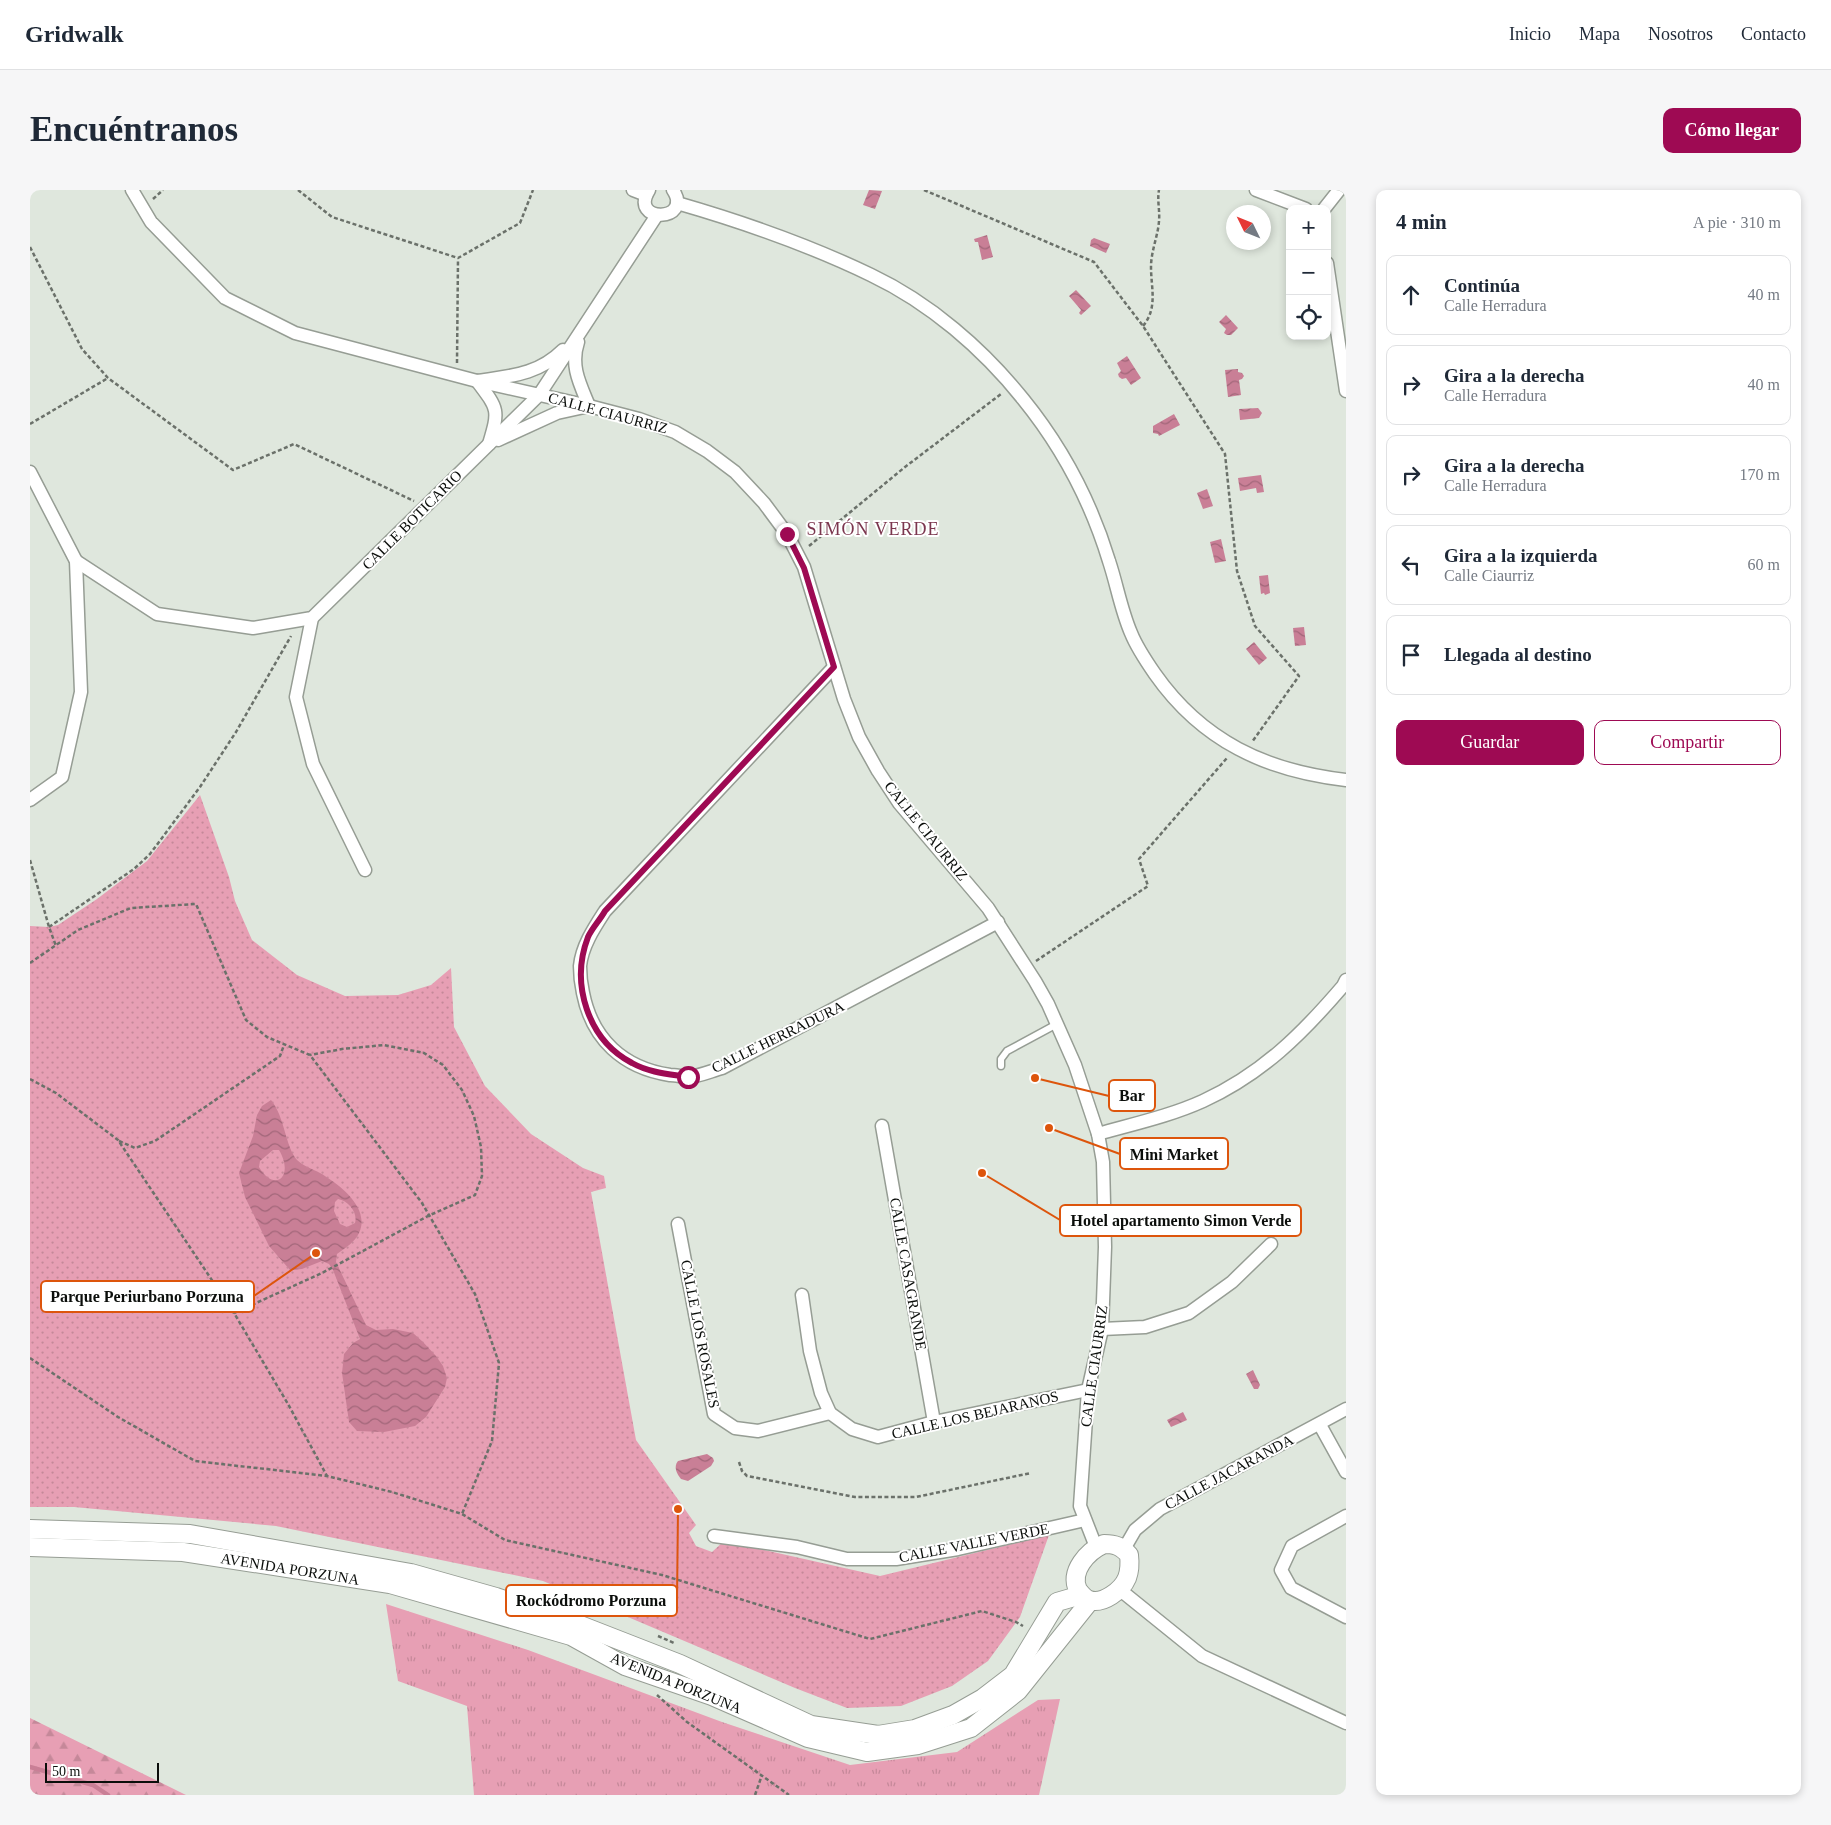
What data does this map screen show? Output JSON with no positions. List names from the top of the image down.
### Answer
{
  "streets": {
    "street": [
      "CALLE CIAURRIZ",
      "CALLE BOTICARIO",
      "CALLE HERRADURA",
      "CALLE CASAGRANDE",
      "CALLE LOS ROSALES",
      "CALLE LOS BEJARANOS",
      "CALLE JACARANDA",
      "CALLE VALLE VERDE",
      "AVENIDA PORZUNA"
    ]
  },
  "crossings": [
    ["CALLE CIAURRIZ", "CALLE BOTICARIO"],
    ["CALLE CIAURRIZ", "CALLE HERRADURA"],
    ["CALLE CIAURRIZ", "CALLE LOS BEJARANOS"],
    ["CALLE CIAURRIZ", "CALLE JACARANDA"],
    ["CALLE CIAURRIZ", "CALLE VALLE VERDE"],
    ["CALLE CIAURRIZ", "AVENIDA PORZUNA"],
    ["CALLE CASAGRANDE", "CALLE LOS BEJARANOS"],
    ["CALLE LOS ROSALES", "CALLE LOS BEJARANOS"],
    ["CALLE JACARANDA", "AVENIDA PORZUNA"]
  ],
  "districts": ["SIMÓN VERDE"],
  "places": [
    "Bar",
    "Mini Market",
    "Hotel apartamento Simon Verde",
    "Parque Periurbano Porzuna",
    "Rockódromo Porzuna"
  ],
  "scale_bar": "50 m",
  "north": "top left",
  "page": {
    "header": "Gridwalk",
    "nav": [
      "Inicio",
      "Mapa",
      "Nosotros",
      "Contacto"
    ],
    "buttons": [
      "Cómo llegar",
      ["Guardar", "Compartir"]
    ],
    "title": "Encuéntranos",
    "heading": ["4 min", "A pie · 310 m"],
    "map_buttons": ["+", "−"],
    "list": [
      ["Continúa", "Calle Herradura", "40 m"],
      ["Gira a la derecha", "Calle Herradura", "40 m"],
      ["Gira a la derecha", "Calle Herradura", "170 m"],
      ["Gira a la izquierda", "Calle Ciaurriz", "60 m"],
      "Llegada al destino"
    ],
    "scale": "50 m"
  }
}
